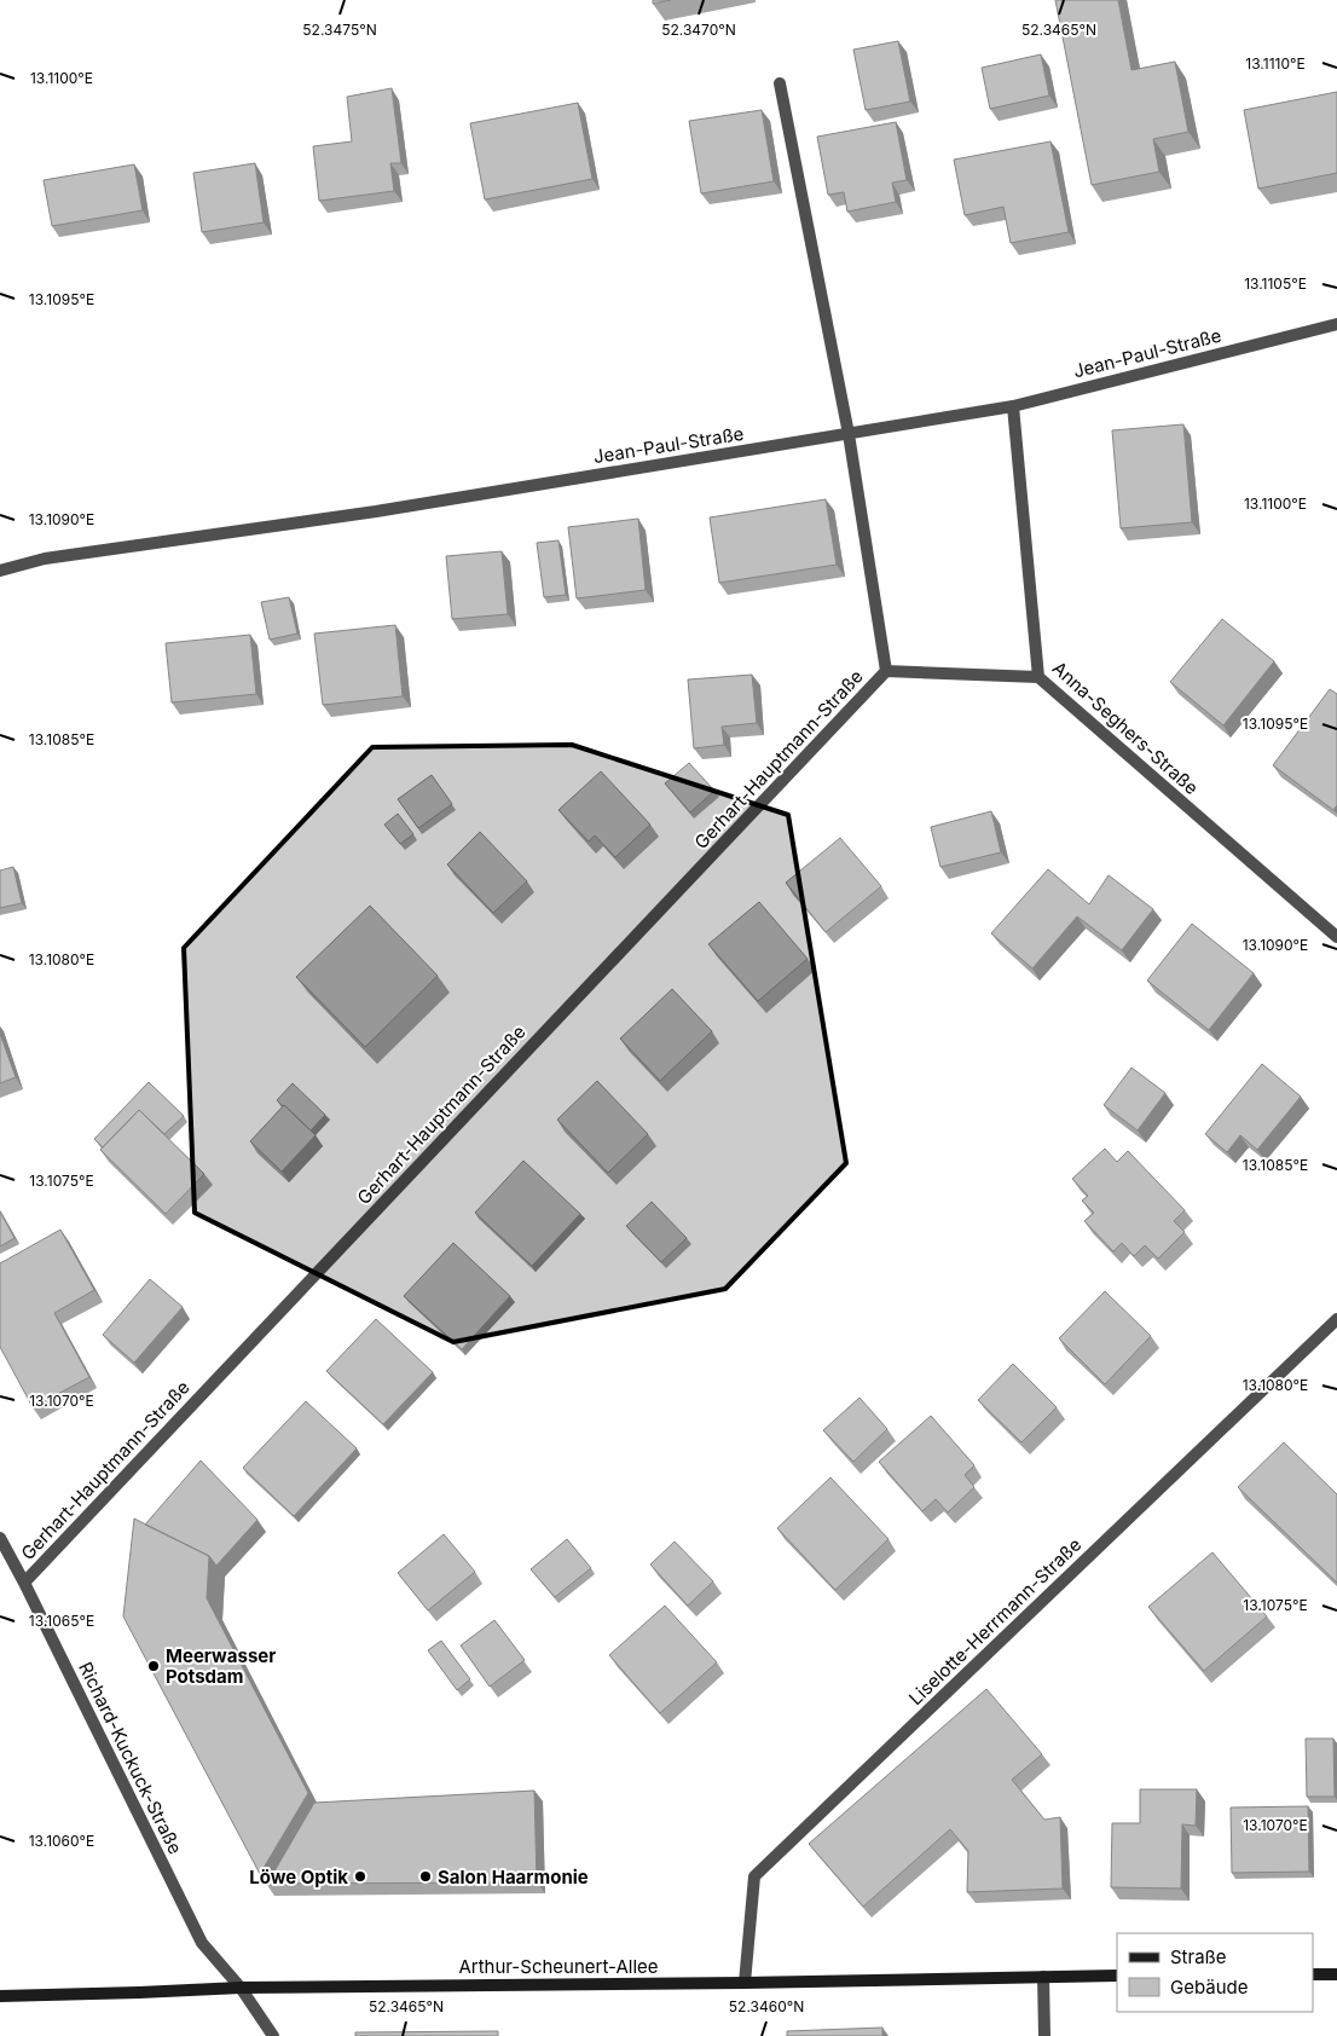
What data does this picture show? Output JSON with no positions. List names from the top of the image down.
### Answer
{
  "streets": {
    "main road": ["Arthur-Scheunert-Allee"],
    "street": [
      "Jean-Paul-Straße",
      "Anna-Seghers-Straße",
      "Gerhart-Hauptmann-Straße",
      "Liselotte-Herrmann-Straße",
      "Richard-Kuckuck-Straße"
    ]
  },
  "crossings": [
    ["Jean-Paul-Straße", "Anna-Seghers-Straße"],
    ["Jean-Paul-Straße", "Gerhart-Hauptmann-Straße"],
    ["Anna-Seghers-Straße", "Gerhart-Hauptmann-Straße"],
    ["Gerhart-Hauptmann-Straße", "Richard-Kuckuck-Straße"],
    ["Liselotte-Herrmann-Straße", "Arthur-Scheunert-Allee"],
    ["Richard-Kuckuck-Straße", "Arthur-Scheunert-Allee"]
  ],
  "places": ["Meerwasser Potsdam", "Löwe Optik", "Salon Haarmonie"],
  "legend": ["Straße", "Gebäude"],
  "coordinates": [
    "52.3475°N",
    "52.3470°N",
    "52.3465°N",
    "13.1110°E",
    "13.1100°E",
    "13.1105°E",
    "13.1095°E",
    "13.1090°E",
    "13.1085°E",
    "13.1080°E",
    "13.1075°E",
    "13.1070°E",
    "13.1065°E",
    "13.1060°E",
    "52.3460°N"
  ]
}
